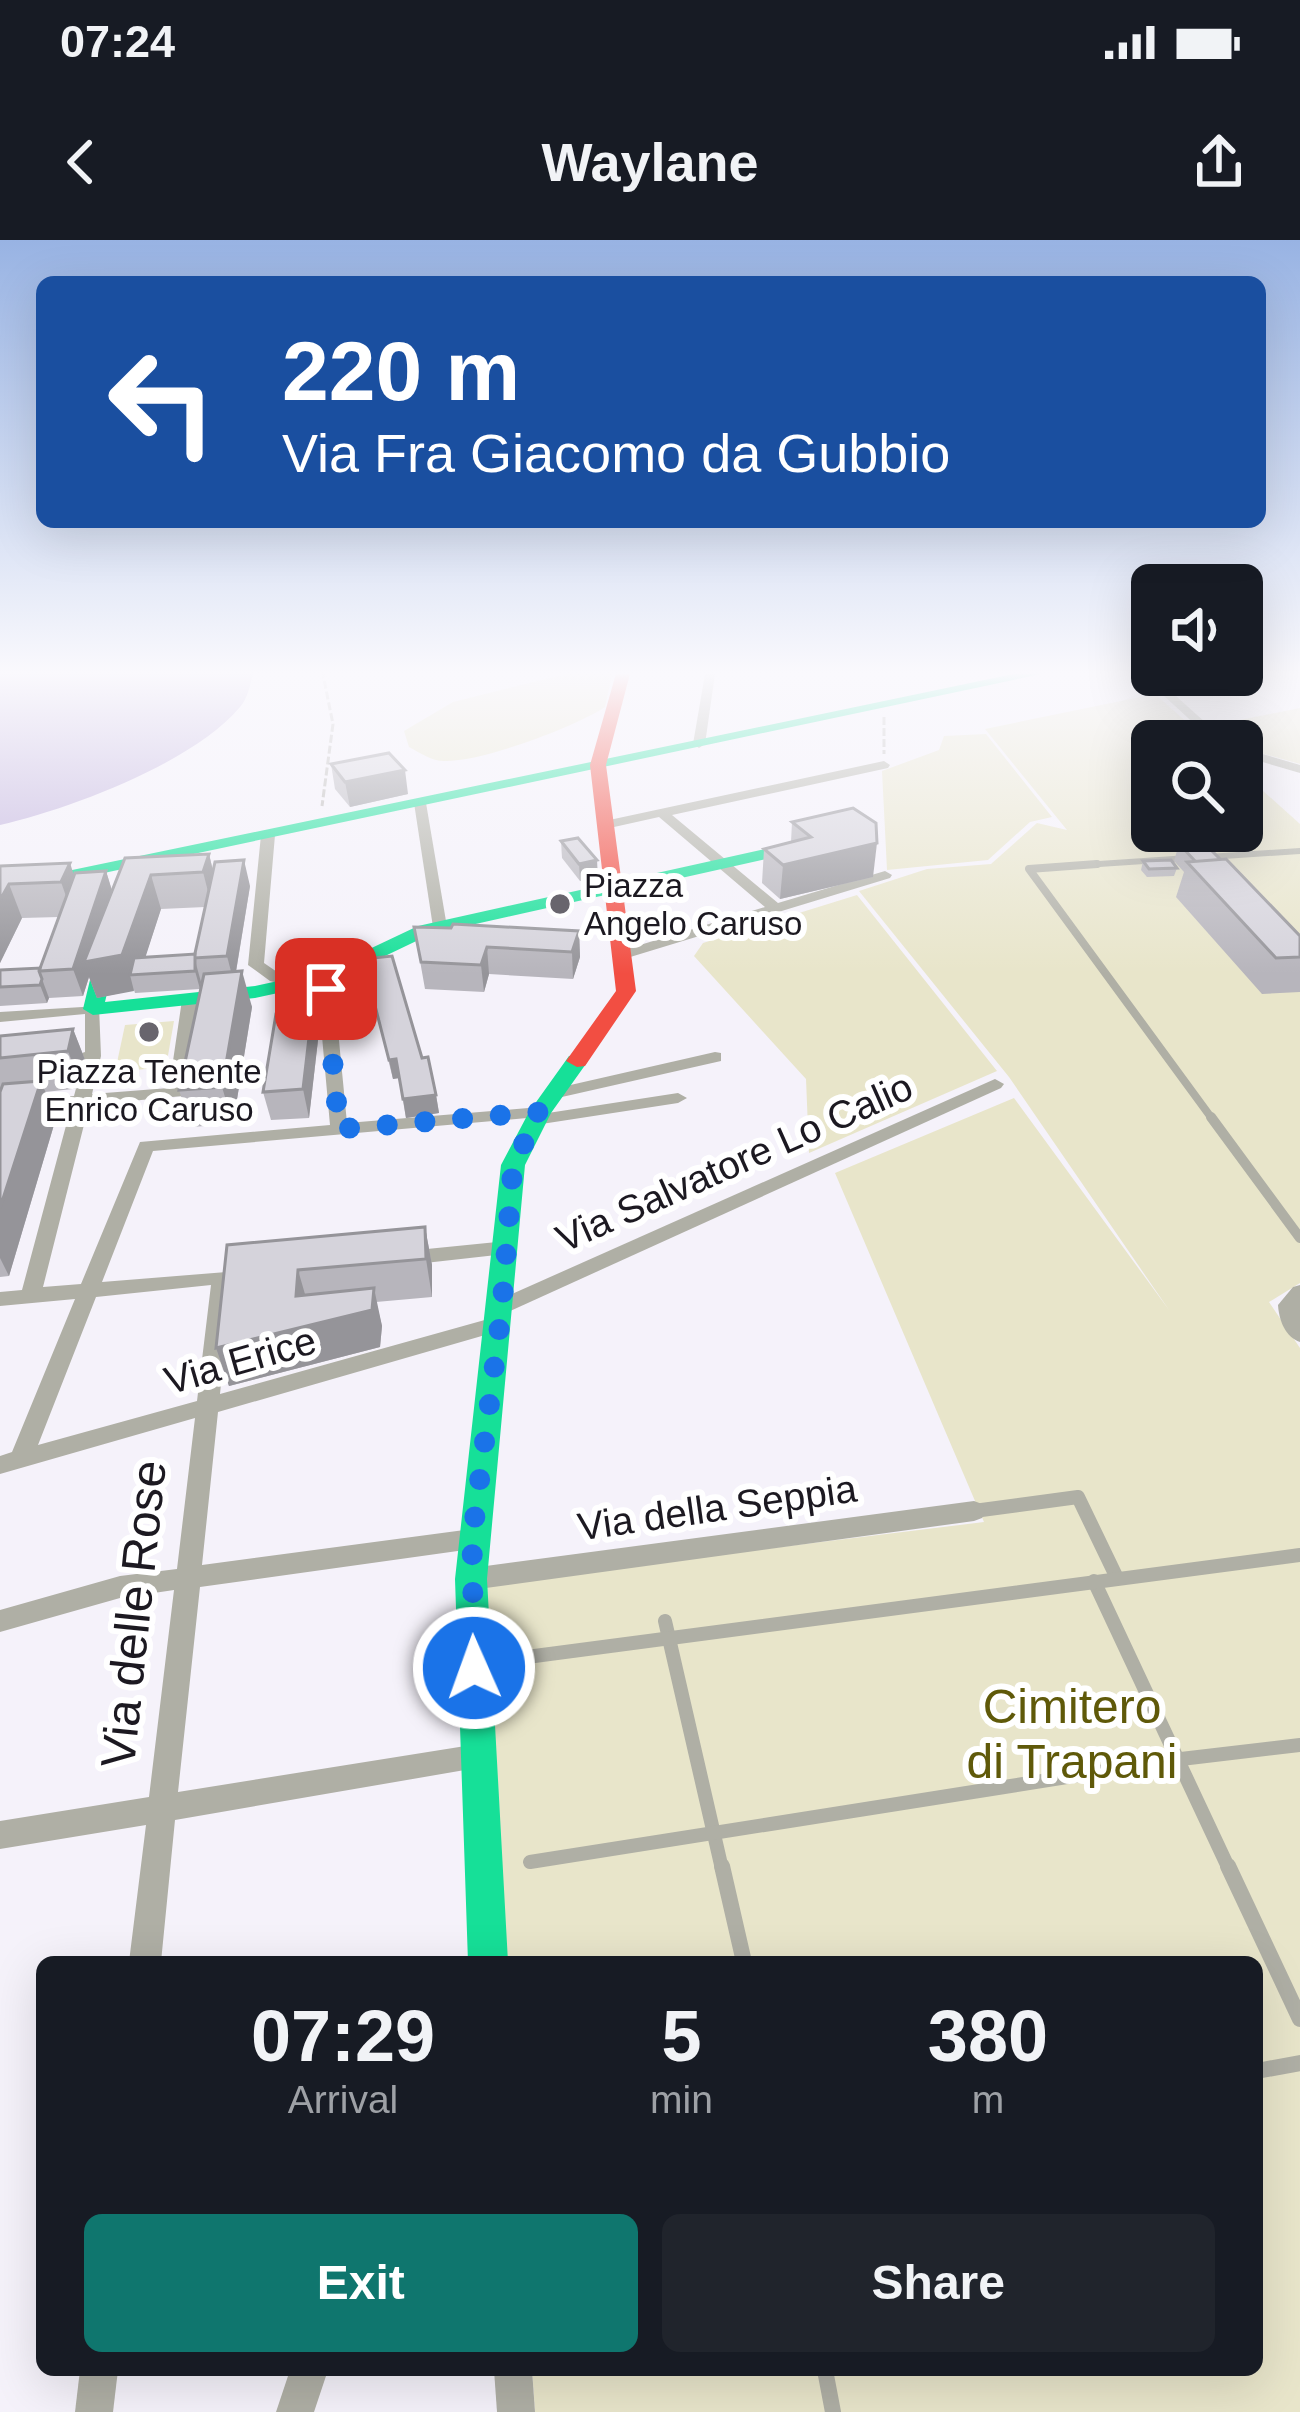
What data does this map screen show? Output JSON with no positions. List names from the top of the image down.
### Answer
{
  "streets": {
    "street": [
      "Via Salvatore Lo Calio",
      "Via Erice",
      "Via della Seppia",
      "Via delle Rose"
    ]
  },
  "crossings": [
    ["Via Salvatore Lo Calio", "Via Erice"],
    ["Via Erice", "Via delle Rose"]
  ],
  "parks": ["Cimitero di Trapani"],
  "places": ["Piazza Angelo Caruso", "Piazza Tenente Enrico Caruso"],
  "page": {
    "status": "07:24",
    "header": "Waylane",
    "turn": ["220 m", "Via Fra Giacomo da Gubbio"],
    "eta": [
      "07:29",
      "Arrival",
      "5",
      "min",
      "380",
      "m"
    ],
    "buttons": ["Exit", "Share"]
  }
}
